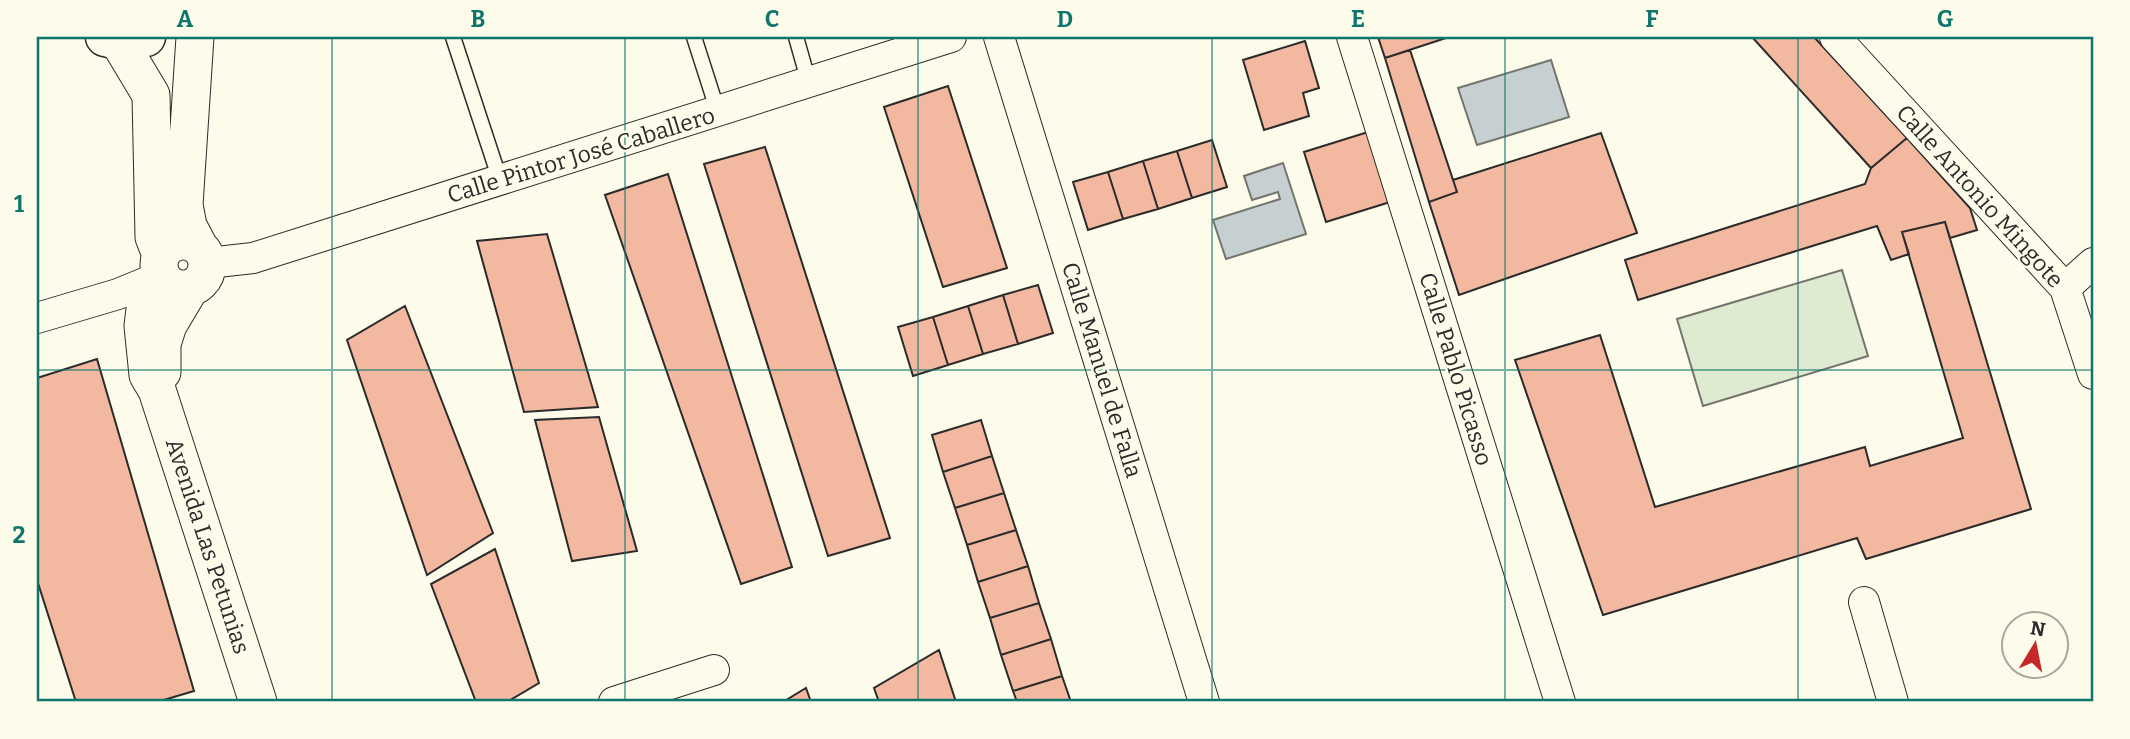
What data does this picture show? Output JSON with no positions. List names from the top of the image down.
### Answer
{
  "streets": {
    "street": [
      "Calle Pintor José Caballero",
      "Calle Antonio Mingote",
      "Calle Pablo Picasso",
      "Calle Manuel de Falla",
      "Avenida Las Petunias"
    ]
  },
  "crossings": [
    ["Calle Pintor José Caballero", "Avenida Las Petunias"]
  ],
  "north": "top",
  "grid": {
    "columns": [
      "A",
      "B",
      "C",
      "D",
      "E",
      "F",
      "G"
    ],
    "rows": ["1", "2"]
  }
}
